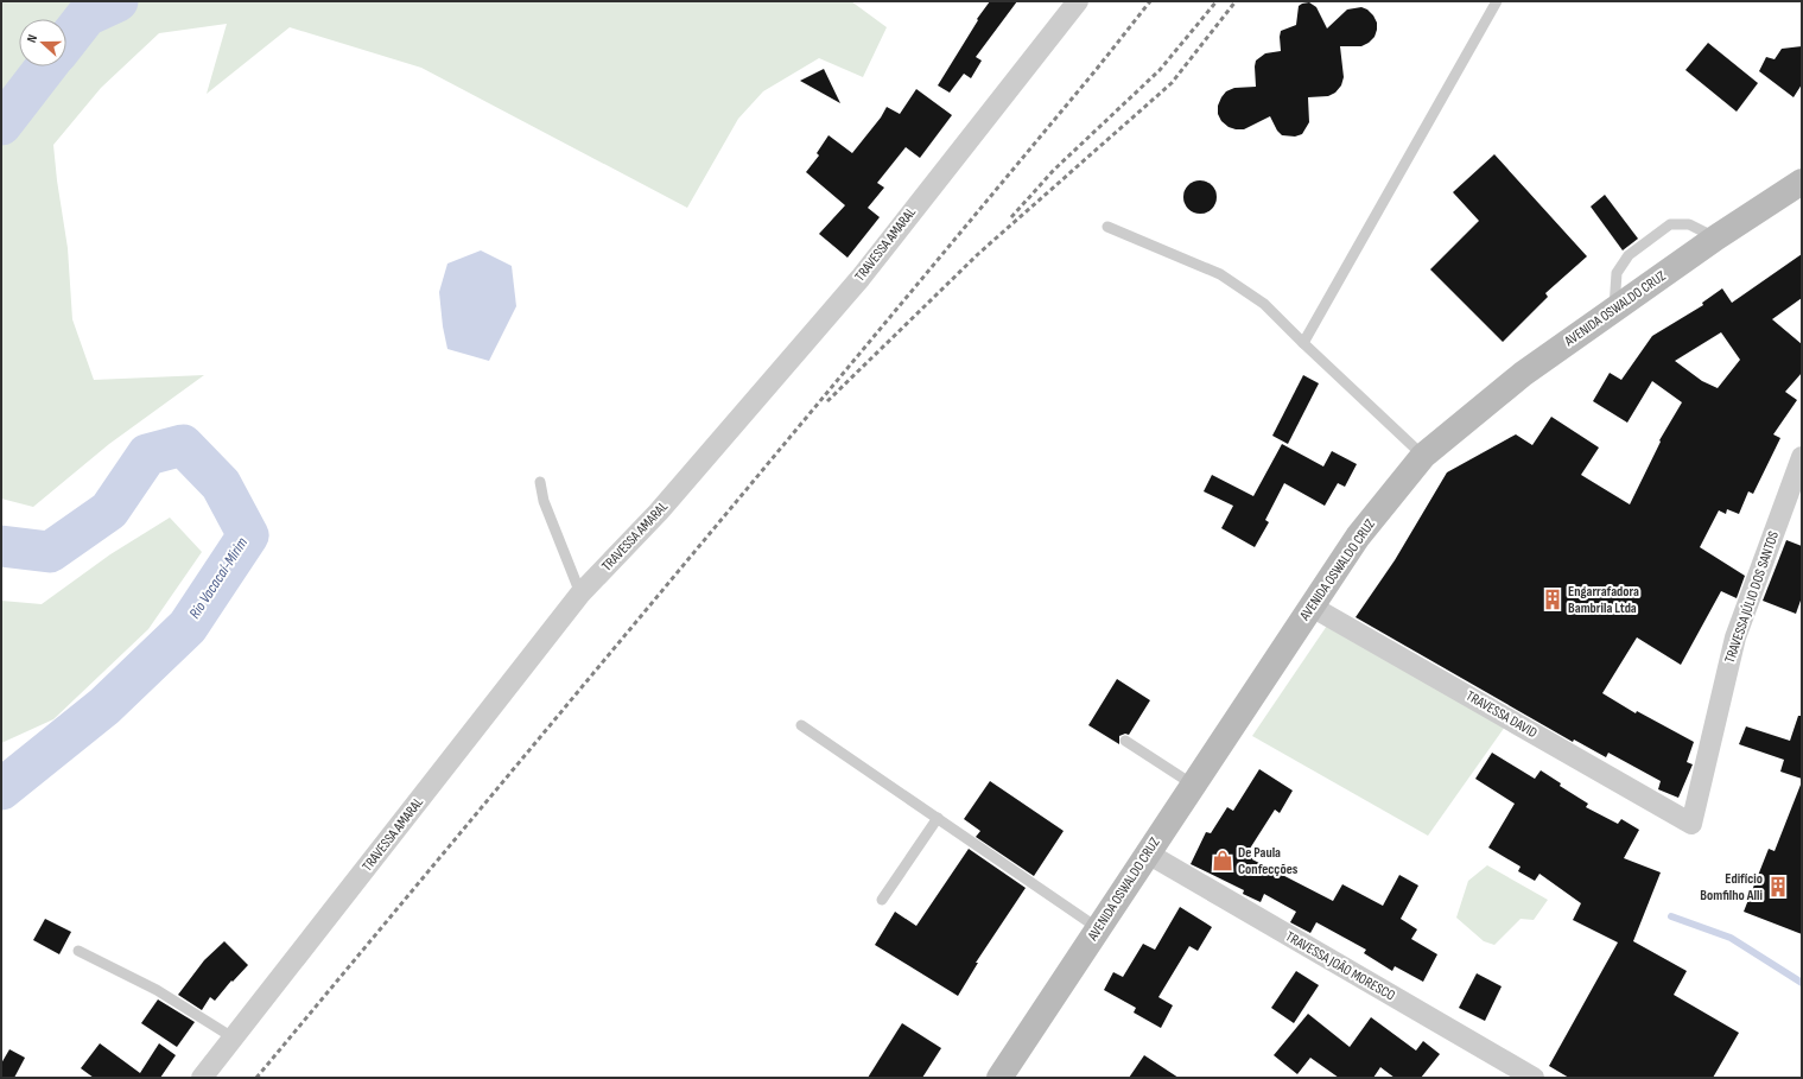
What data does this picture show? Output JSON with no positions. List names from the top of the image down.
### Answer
{
  "streets": {
    "street": [
      "TRAVESSA AMARAL",
      "AVENIDA OSWALDO CRUZ",
      "TRAVESSA JÚLIO DOS SANTOS",
      "TRAVESSA DAVID",
      "TRAVESSA JOÃO MORESCO"
    ]
  },
  "crossings": [
    ["AVENIDA OSWALDO CRUZ", "TRAVESSA DAVID"],
    ["AVENIDA OSWALDO CRUZ", "TRAVESSA JOÃO MORESCO"],
    ["TRAVESSA JÚLIO DOS SANTOS", "TRAVESSA DAVID"]
  ],
  "water": ["Rio Vacacaí-Mirim"],
  "places": {
    "building": ["Engarrafadora Bambrila Ltda", "Edifício Bomfilho Alli"],
    "shop": ["De Paula Confecções"]
  },
  "north": "left"
}
